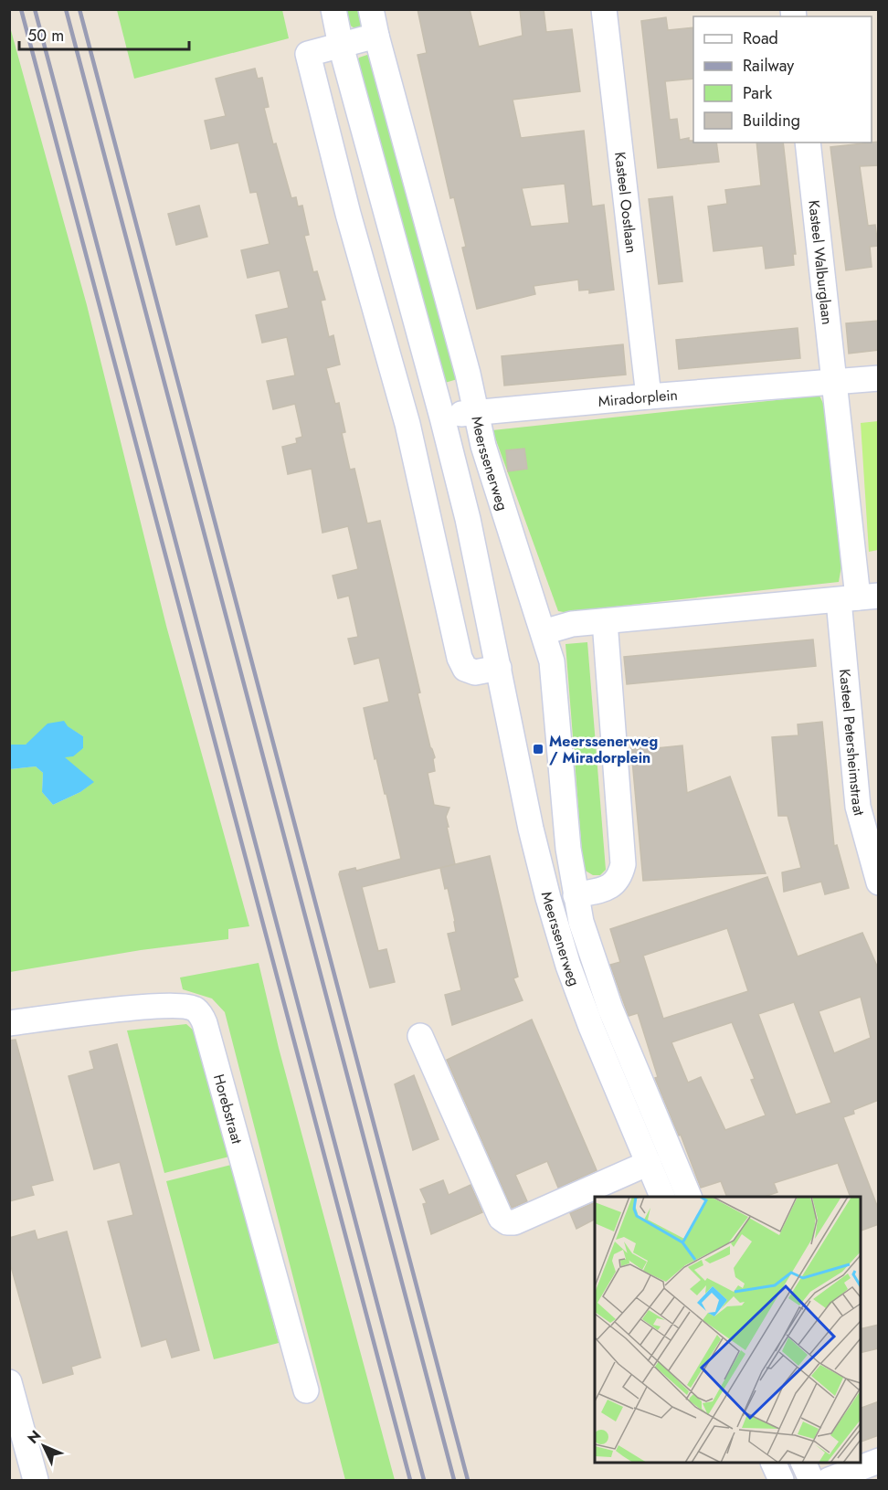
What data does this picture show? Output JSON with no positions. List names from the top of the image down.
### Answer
{
  "streets": {
    "street": [
      "Kasteel Oostlaan",
      "Kasteel Walburglaan",
      "Miradorplein",
      "Meerssenerweg",
      "Kasteel Petersheimstraat",
      "Horebstraat"
    ]
  },
  "crossings": [
    ["Kasteel Oostlaan", "Miradorplein"],
    ["Kasteel Walburglaan", "Miradorplein"],
    ["Miradorplein", "Meerssenerweg"]
  ],
  "places": {
    "transit": ["Meerssenerweg / Miradorplein"]
  },
  "legend": [
    "Road",
    "Railway",
    "Park",
    "Building"
  ],
  "scale_bar": "50 m",
  "north": "top left"
}
